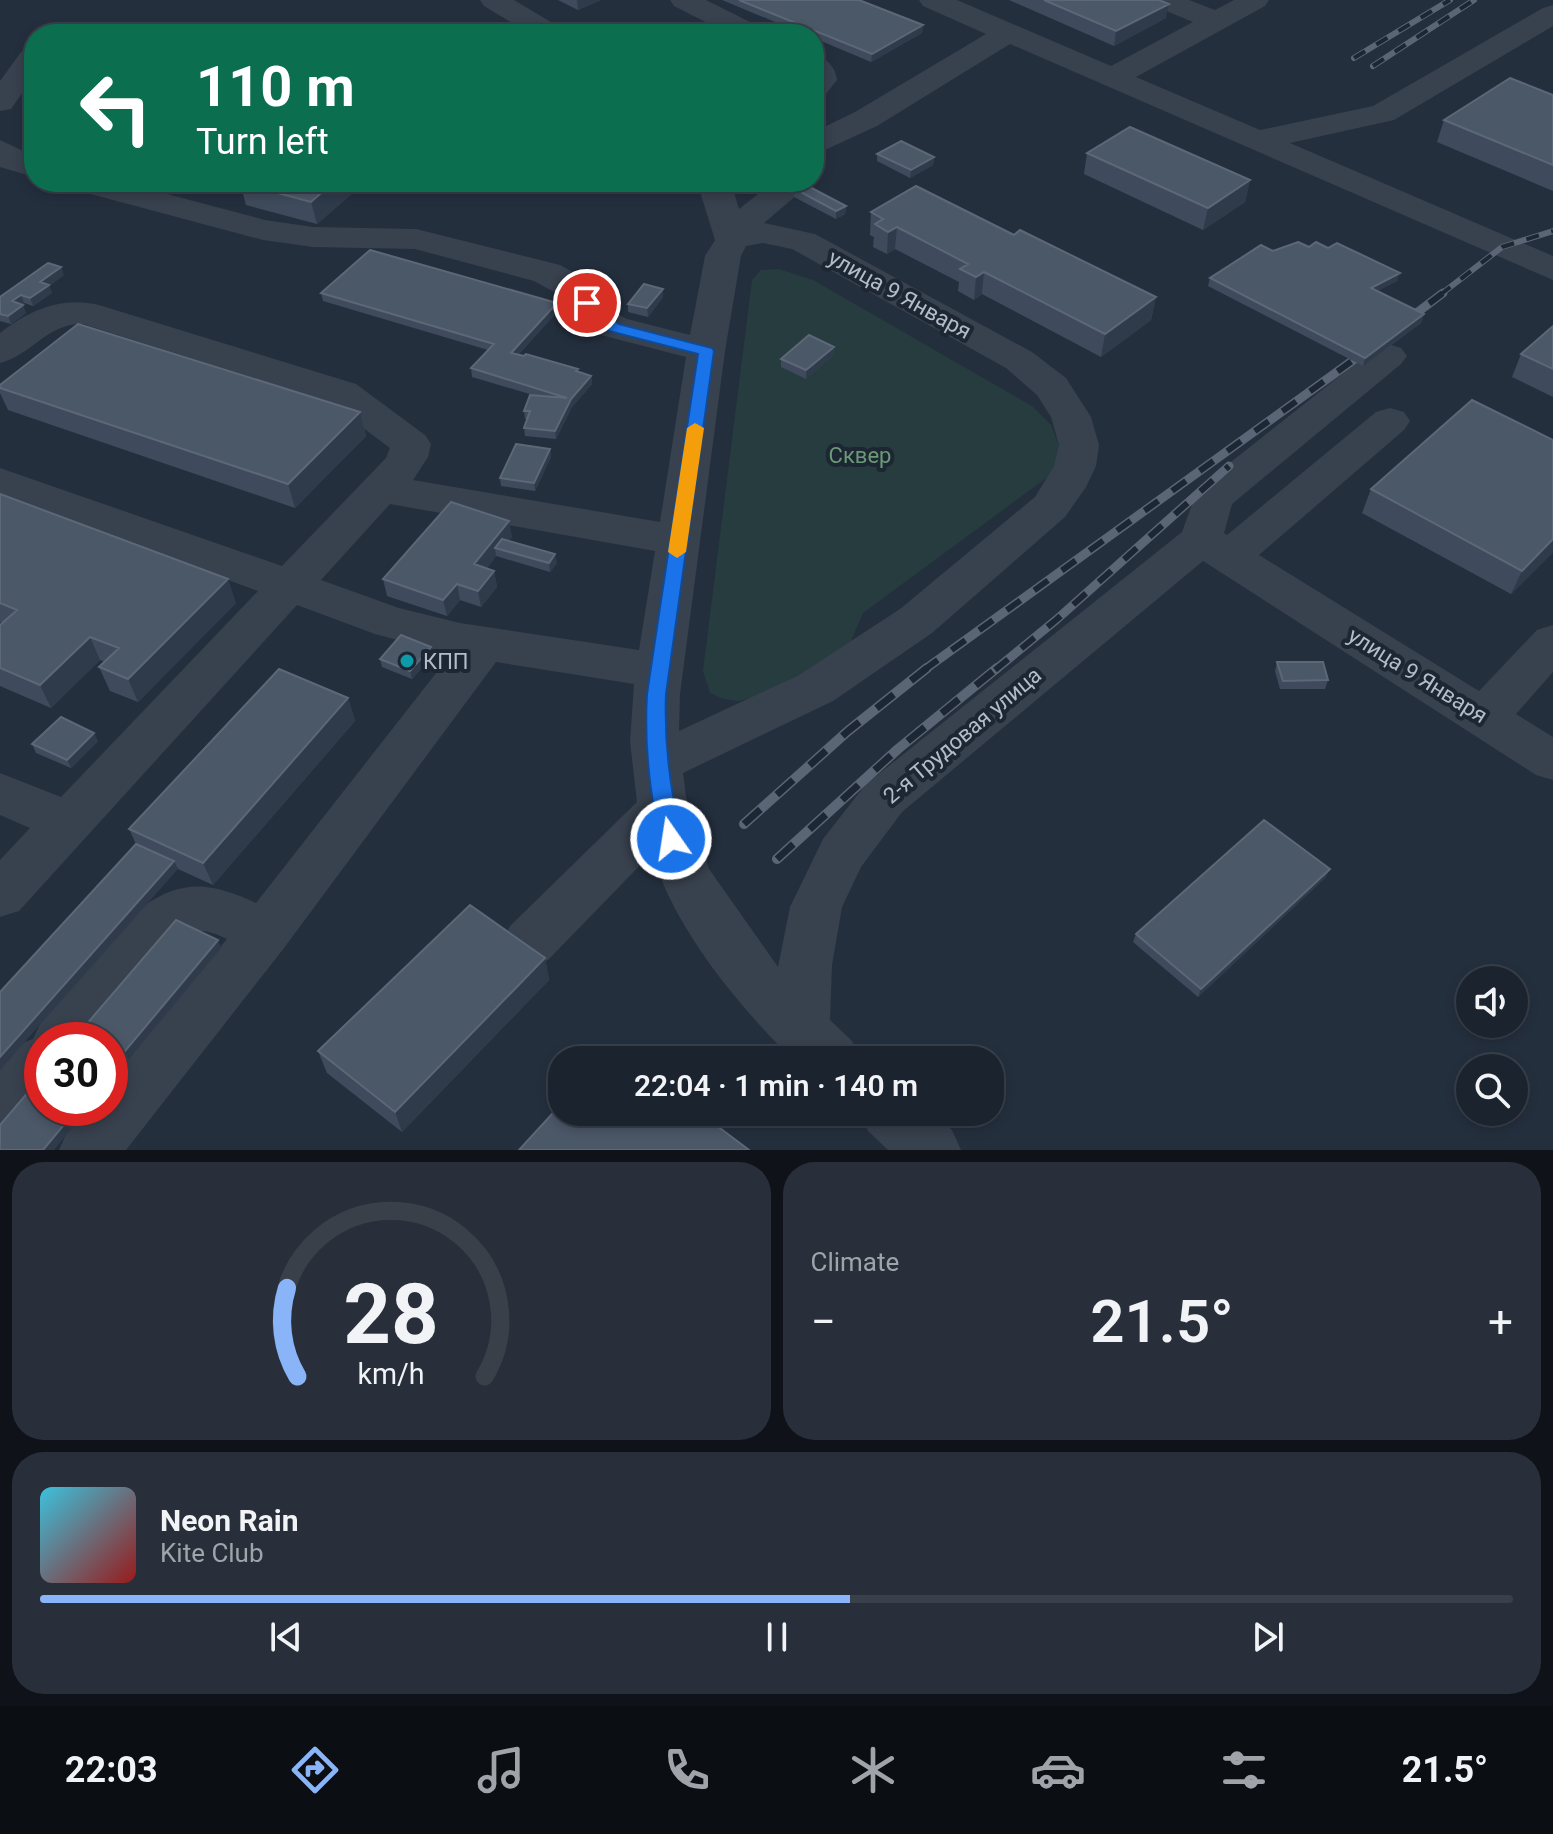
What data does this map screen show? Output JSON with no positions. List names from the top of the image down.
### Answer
{
  "streets": {
    "street": ["улица 9 Января", "2-я Трудовая улица"]
  },
  "crossings": [
    ["улица 9 Января", "2-я Трудовая улица"]
  ],
  "parks": ["Сквер"],
  "places": ["КПП"],
  "page": {
    "turn": ["110 m", "Turn left"],
    "limit": "30",
    "trip": "22:04 · 1 min · 140 m",
    "tile": "Climate",
    "heat": ["−", "21.5°", "+"],
    "song": ["Neon Rain", "Kite Club"],
    "tabs": ["22:03", "21.5°"],
    "gauge": ["28", "km/h"]
  }
}
